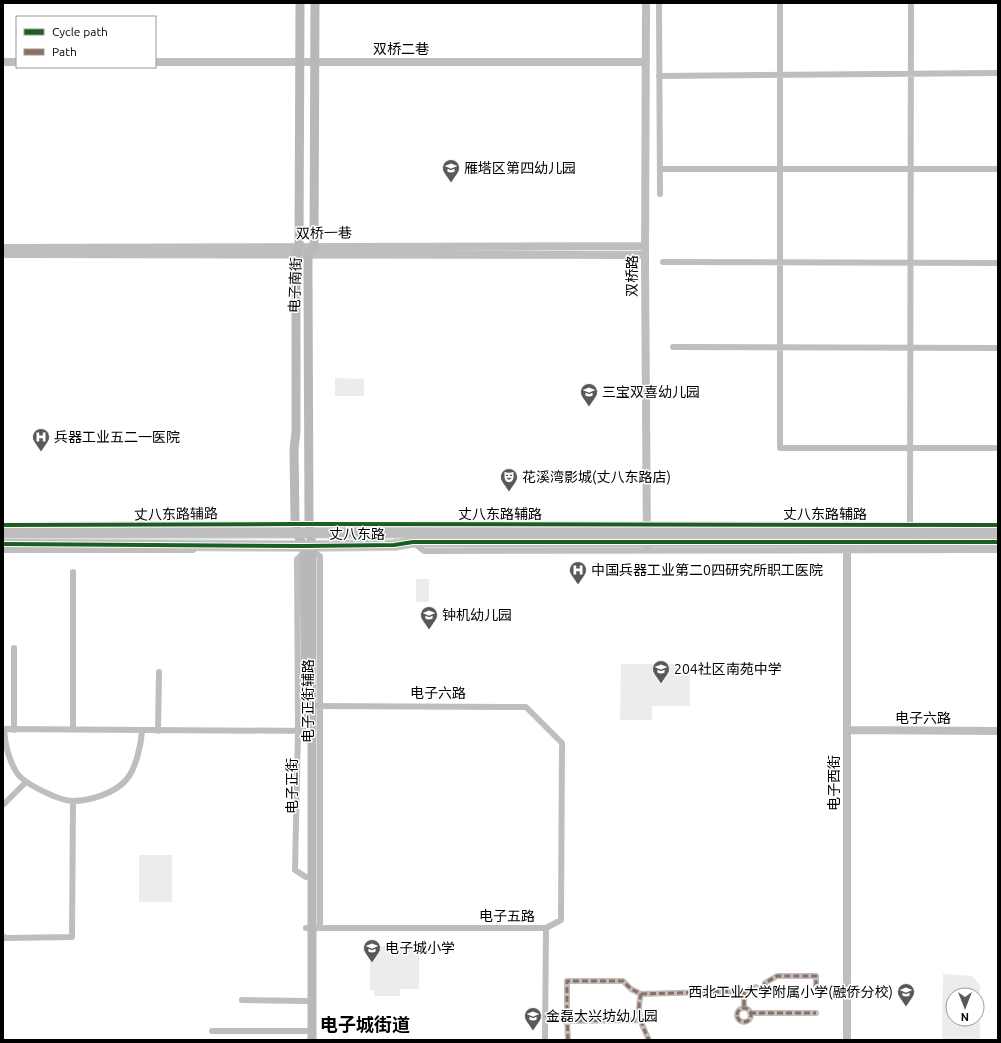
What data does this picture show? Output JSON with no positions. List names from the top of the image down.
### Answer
{
  "streets": {
    "main road": ["电子南街", "丈八东路", "电子正街"],
    "street": [
      "双桥二巷",
      "双桥一巷",
      "双桥路",
      "丈八东路辅路",
      "电子六路",
      "电子正街辅路",
      "电子西街",
      "电子五路"
    ]
  },
  "crossings": [
    ["双桥二巷", "双桥路"],
    ["双桥二巷", "电子南街"],
    ["双桥一巷", "双桥路"],
    ["双桥一巷", "电子南街"],
    ["双桥路", "丈八东路辅路"],
    ["双桥路", "丈八东路"],
    ["电子南街", "丈八东路"],
    ["电子南街", "电子正街"],
    ["丈八东路辅路", "丈八东路"],
    ["丈八东路辅路", "电子西街"],
    ["丈八东路", "电子西街"],
    ["丈八东路", "电子正街"],
    ["电子六路", "电子正街辅路"],
    ["电子六路", "电子西街"],
    ["电子六路", "电子正街"],
    ["电子六路", "电子五路"],
    ["电子正街辅路", "电子正街"],
    ["电子正街辅路", "电子五路"],
    ["电子正街", "电子五路"]
  ],
  "districts": ["电子城街道"],
  "places": {
    "school or university": [
      "雁塔区第四幼儿园",
      "三宝双喜幼儿园",
      "钟机幼儿园",
      "204社区南苑中学",
      "电子城小学",
      "西北工业大学附属小学(融侨分校)",
      "金磊大兴坊幼儿园"
    ],
    "hospital": ["兵器工业五二一医院", "中国兵器工业第二0四研究所职工医院"],
    "theatre": ["花溪湾影城(丈八东路店)"]
  },
  "legend": ["Cycle path", "Path"],
  "north": "bottom"
}
